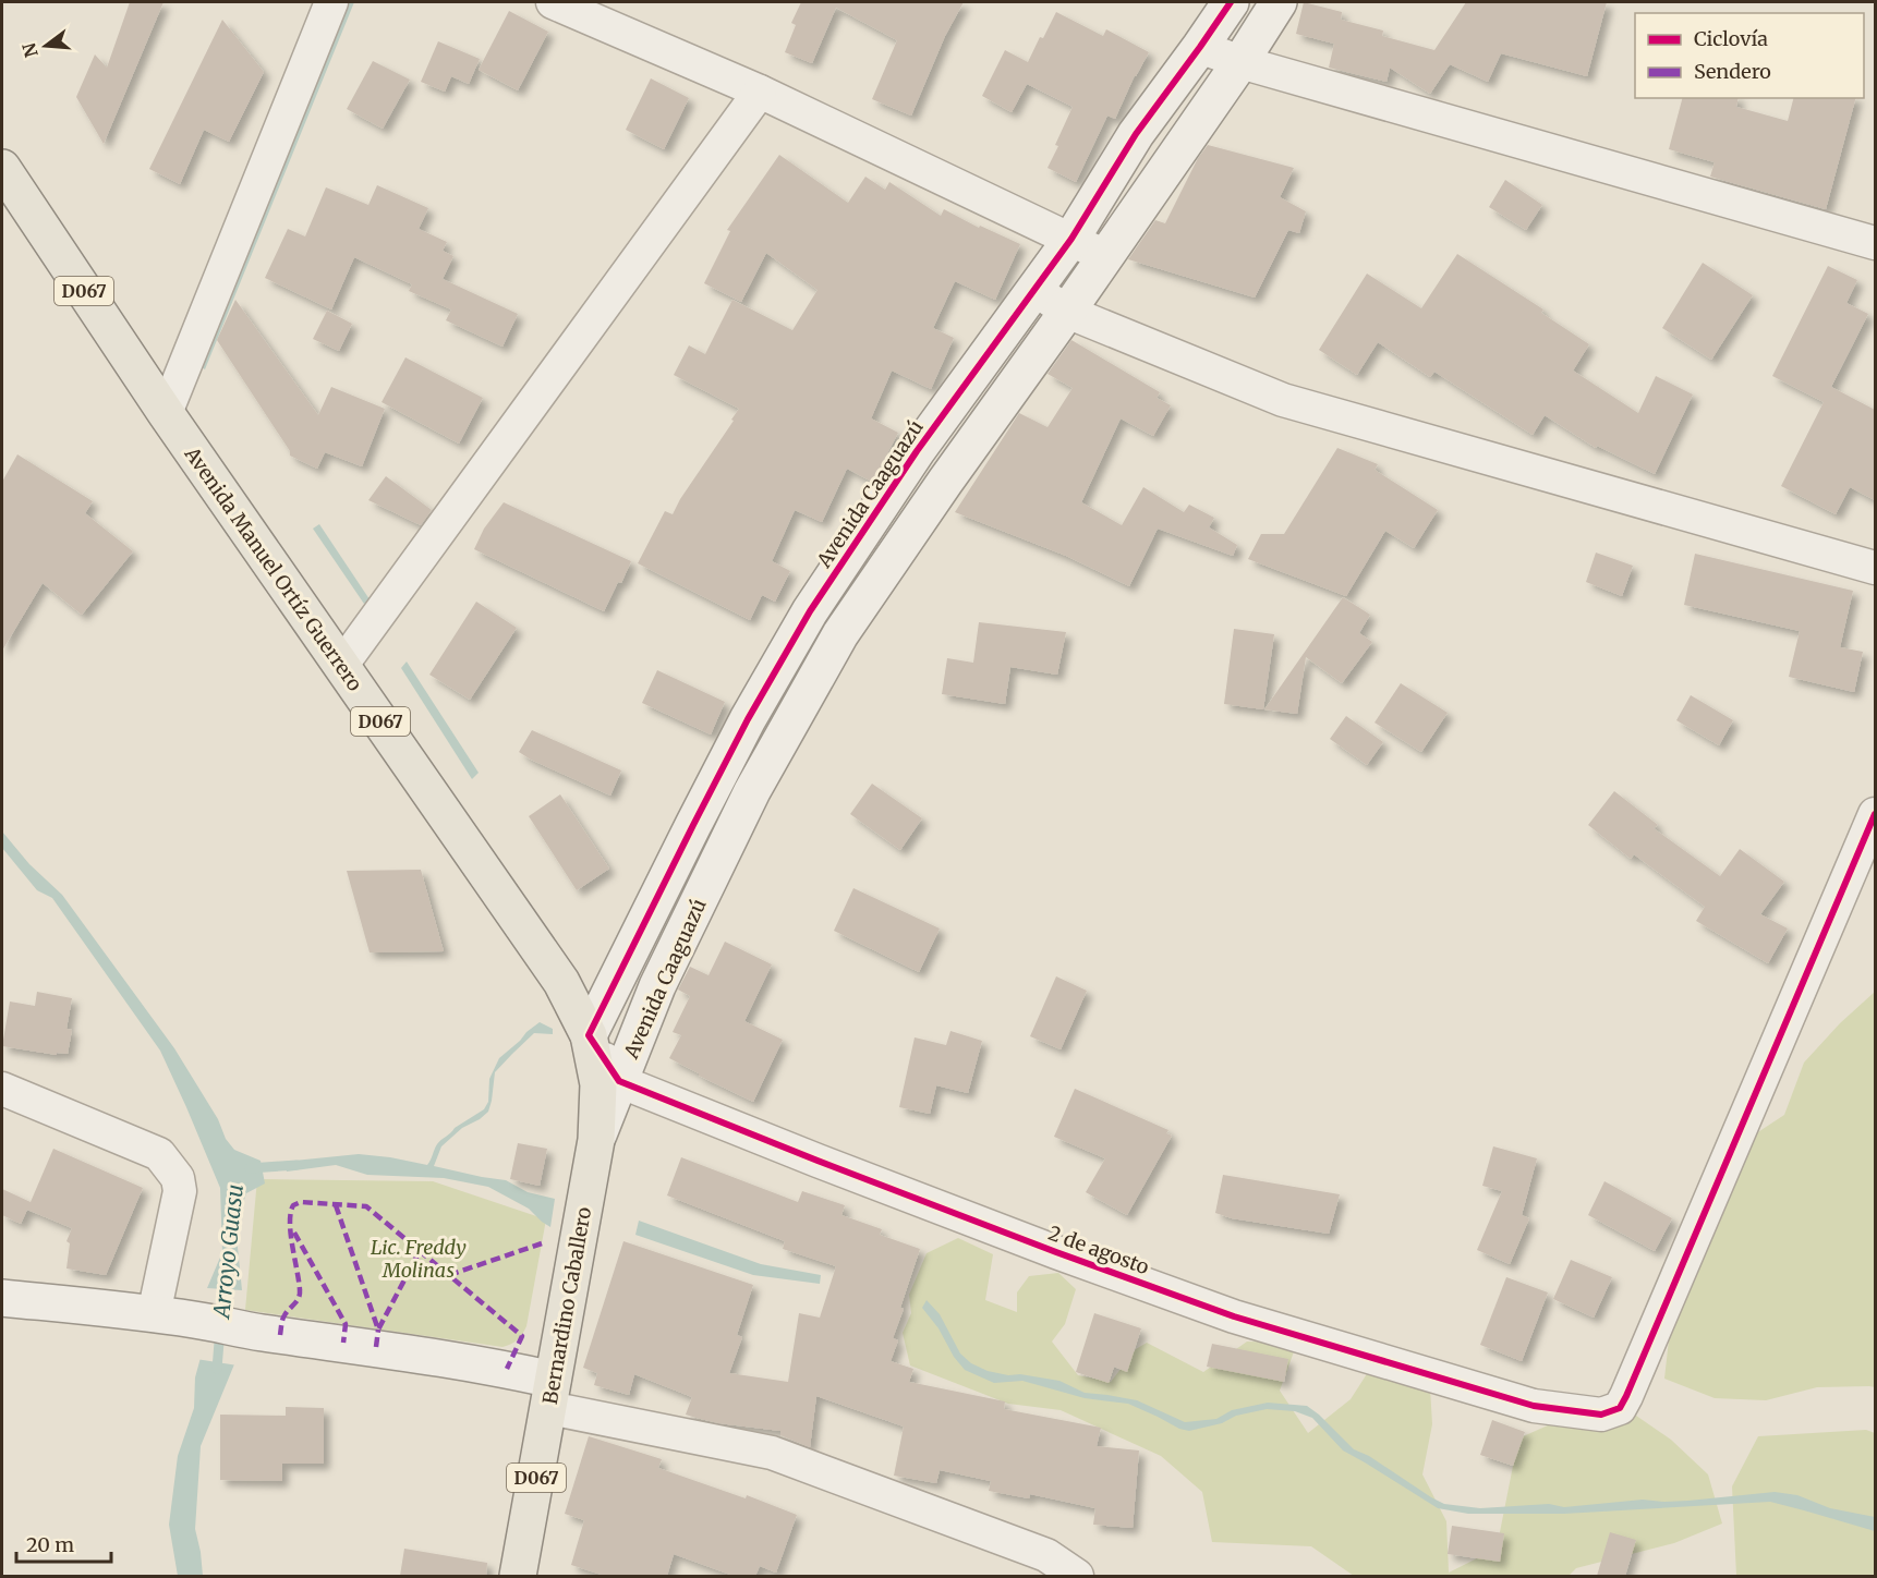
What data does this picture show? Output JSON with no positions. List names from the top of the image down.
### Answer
{
  "streets": {
    "main road": ["D067", "Avenida Manuel Ortíz Guerrero", "Bernardino Caballero"],
    "street": ["Avenida Caaguazú", "2 de agosto"]
  },
  "crossings": [
    ["Avenida Caaguazú", "Avenida Manuel Ortíz Guerrero"],
    ["Avenida Caaguazú", "2 de agosto"],
    ["Avenida Caaguazú", "Bernardino Caballero"],
    ["Avenida Manuel Ortíz Guerrero", "Bernardino Caballero"]
  ],
  "water": ["Arroyo Guasu"],
  "parks": ["Lic. Freddy Molinas"],
  "legend": ["Ciclovía", "Sendero"],
  "scale_bar": "20 m",
  "north": "left"
}
